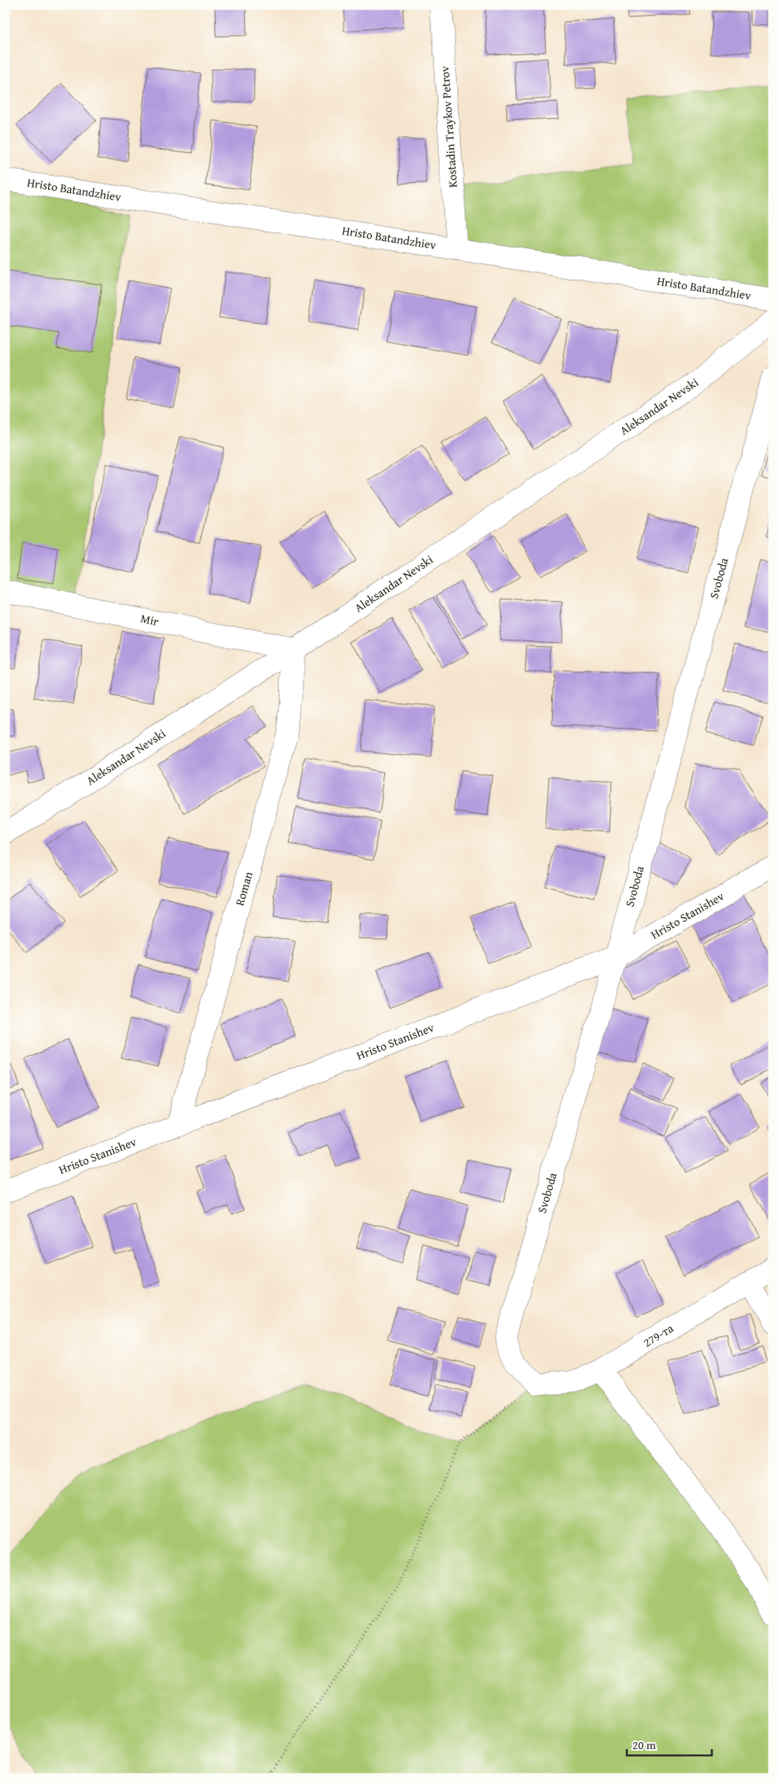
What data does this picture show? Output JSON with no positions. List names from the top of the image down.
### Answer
{
  "streets": {
    "street": [
      "Kostadin Traykov Petrov",
      "Hristo Batandzhiev",
      "Aleksandar Nevski",
      "Svoboda",
      "Mir",
      "Roman",
      "Hristo Stanishev",
      "279-та"
    ]
  },
  "crossings": [
    ["Kostadin Traykov Petrov", "Hristo Batandzhiev"],
    ["Aleksandar Nevski", "Mir"],
    ["Aleksandar Nevski", "Roman"],
    ["Svoboda", "Hristo Stanishev"],
    ["Svoboda", "279-та"],
    ["Mir", "Roman"],
    ["Roman", "Hristo Stanishev"]
  ],
  "scale_bar": "20 m"
}
